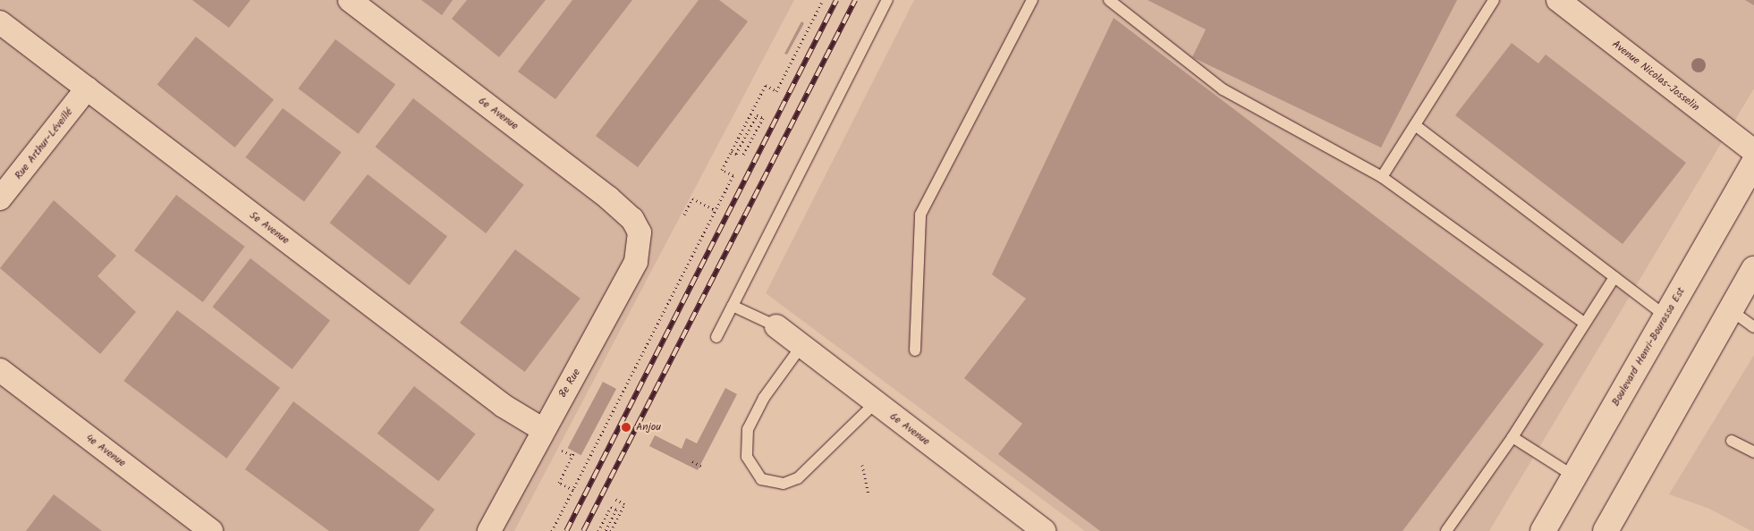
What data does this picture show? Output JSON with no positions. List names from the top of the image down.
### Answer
{
  "streets": {
    "main road": ["Boulevard Henri-Bourassa Est"],
    "street": [
      "Avenue Nicolas-Josselin",
      "6e Avenue",
      "Rue Arthur-Léveillé",
      "5e Avenue",
      "8e Rue",
      "4e Avenue"
    ]
  },
  "crossings": [
    ["6e Avenue", "8e Rue"],
    ["Rue Arthur-Léveillé", "5e Avenue"],
    ["5e Avenue", "8e Rue"]
  ],
  "places": ["Anjou"]
}
